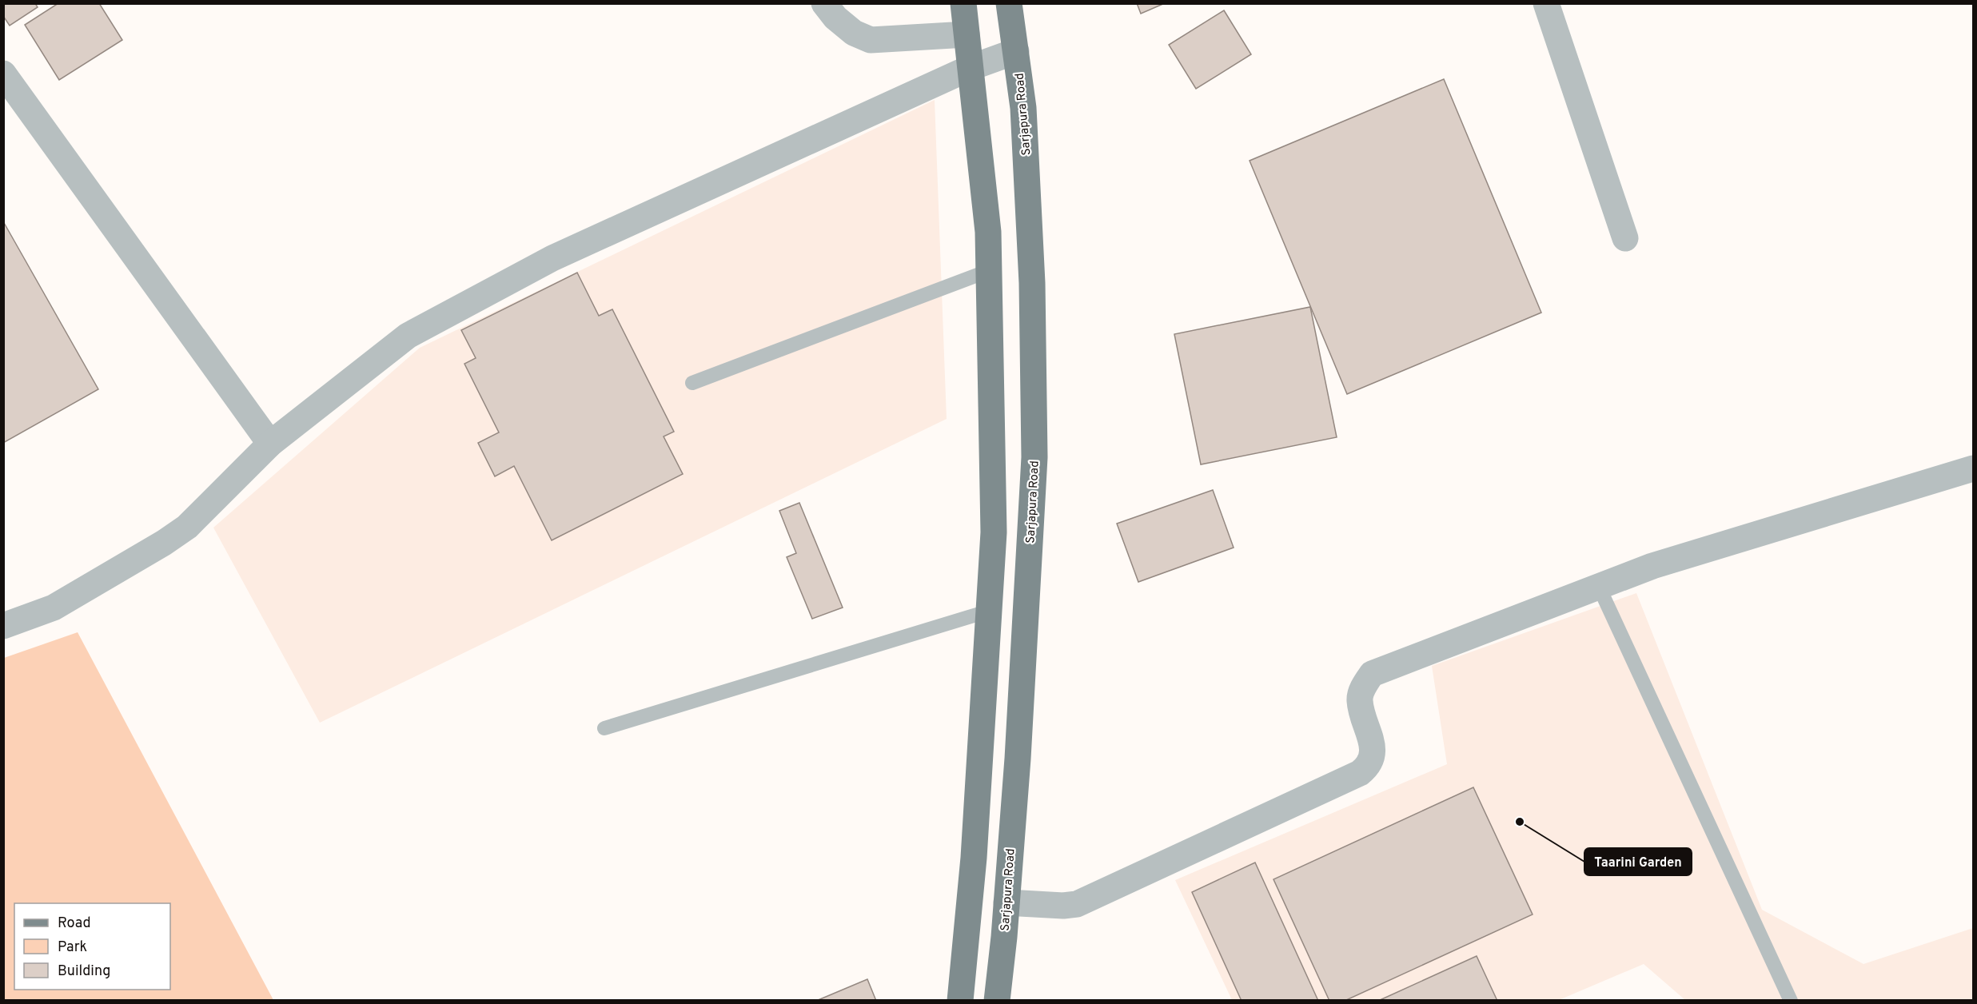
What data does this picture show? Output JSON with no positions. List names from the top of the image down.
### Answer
{
  "streets": {
    "main road": ["Sarjapura Road"]
  },
  "places": ["Taarini Garden"],
  "legend": ["Road", "Park", "Building"]
}
